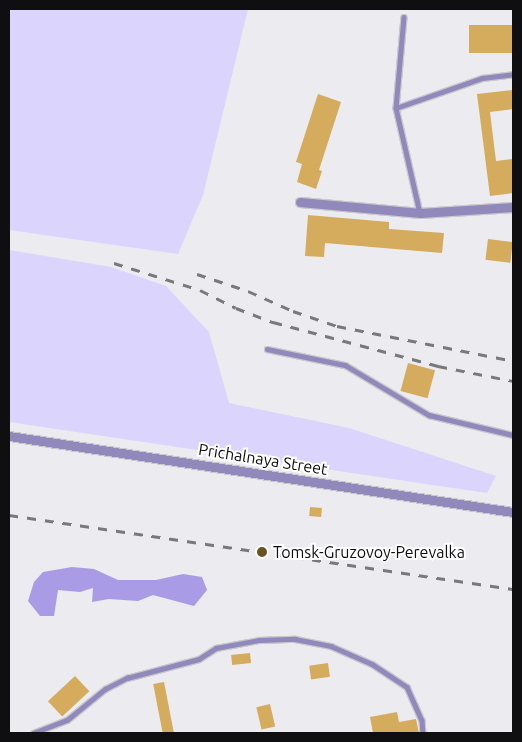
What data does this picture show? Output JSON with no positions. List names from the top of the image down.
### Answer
{
  "streets": {
    "street": ["Prichalnaya Street"]
  },
  "places": ["Tomsk-Gruzovoy-Perevalka"]
}
